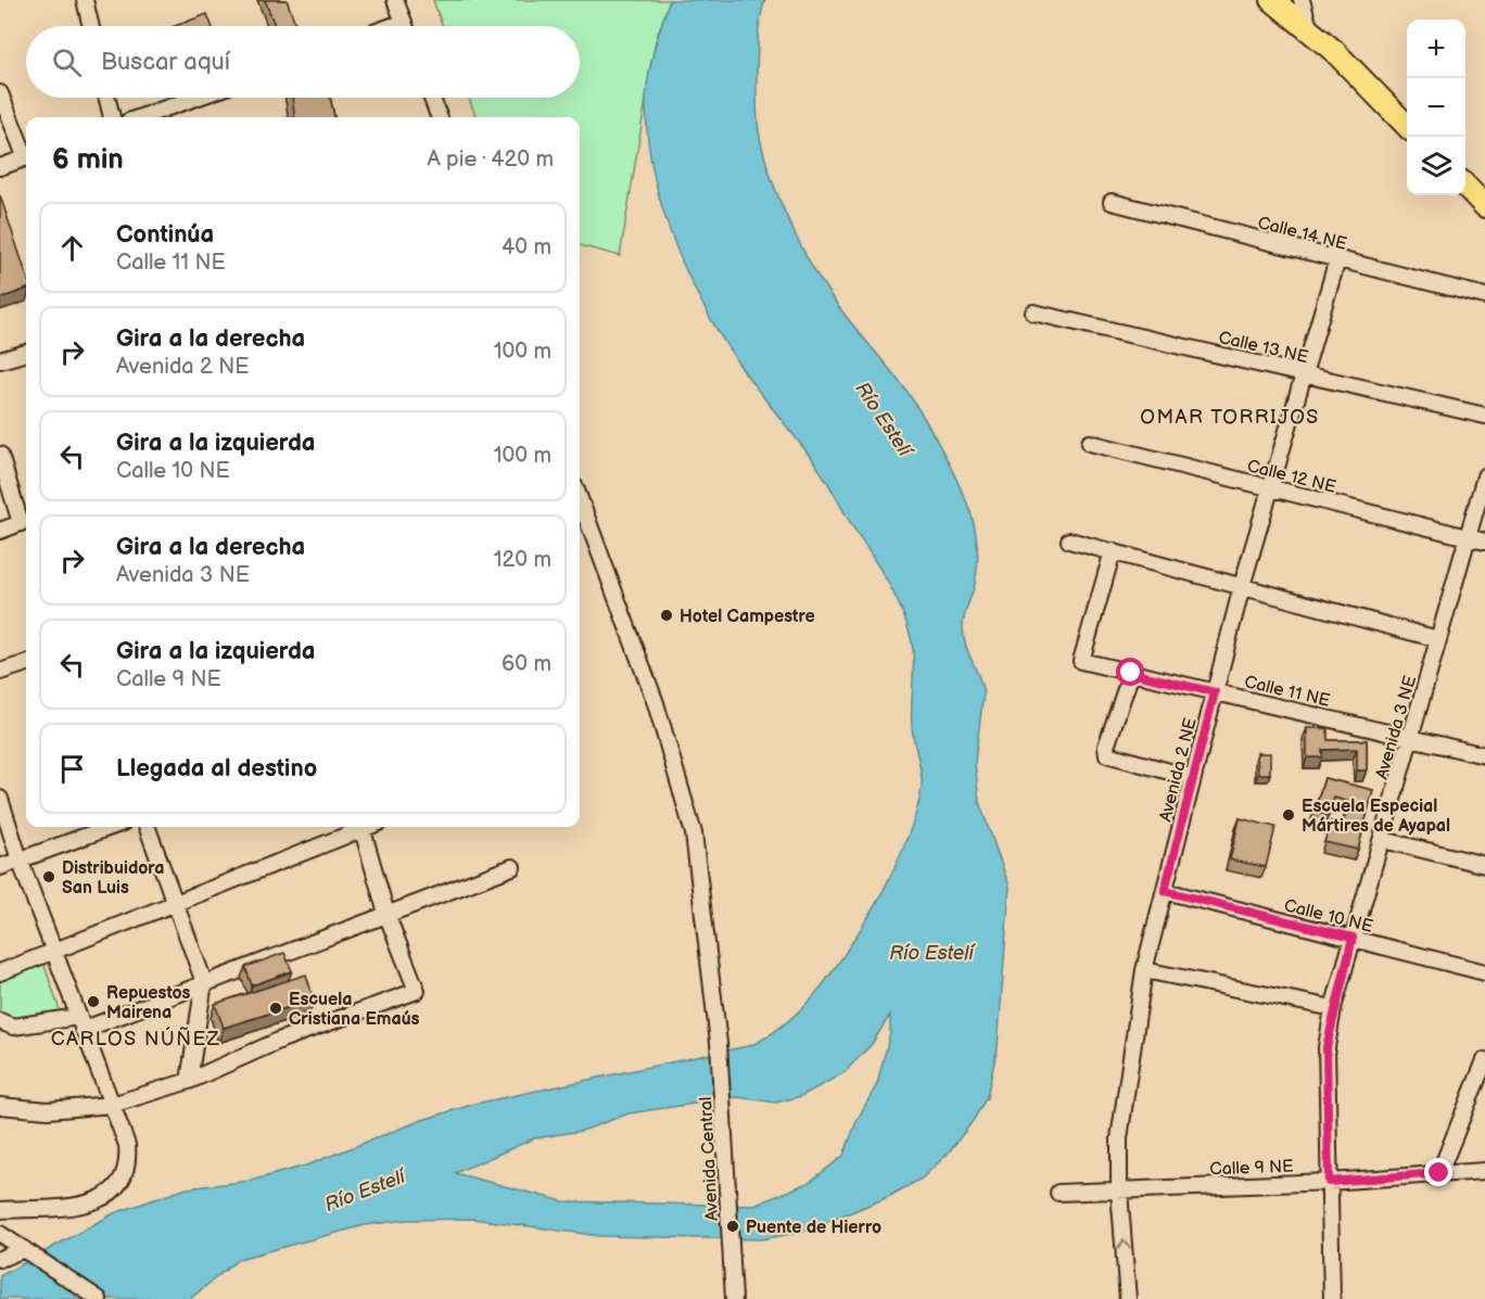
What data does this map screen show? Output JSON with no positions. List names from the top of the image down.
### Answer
{
  "streets": {
    "street": [
      "Calle 14 NE",
      "Calle 13 NE",
      "Calle 12 NE",
      "Calle 11 NE",
      "Avenida 3 NE",
      "Avenida 2 NE",
      "Calle 10 NE",
      "Avenida Central",
      "Calle 9 NE"
    ]
  },
  "crossings": [
    ["Calle 14 NE", "Avenida 2 NE"],
    ["Calle 13 NE", "Avenida 2 NE"],
    ["Calle 12 NE", "Avenida 3 NE"],
    ["Calle 12 NE", "Avenida 2 NE"],
    ["Calle 11 NE", "Avenida 3 NE"],
    ["Calle 11 NE", "Avenida 2 NE"],
    ["Avenida 3 NE", "Calle 10 NE"],
    ["Avenida 3 NE", "Calle 9 NE"],
    ["Avenida 2 NE", "Calle 10 NE"],
    ["Avenida 2 NE", "Calle 9 NE"]
  ],
  "districts": ["OMAR TORRIJOS", "CARLOS NÚÑEZ"],
  "water": ["Río Estelí"],
  "places": [
    "Hotel Campestre",
    "Escuela Especial Mártires de Ayapal",
    "Distribuidora San Luis",
    "Repuestos Mairena",
    "Escuela Cristiana Emaús",
    "Puente de Hierro"
  ],
  "page": {
    "map_buttons": ["+", "−"],
    "search": "Buscar aquí",
    "heading": ["6 min", "A pie · 420 m"],
    "list": [
      ["Continúa", "Calle 11 NE", "40 m"],
      ["Gira a la derecha", "Avenida 2 NE", "100 m"],
      ["Gira a la izquierda", "Calle 10 NE", "100 m"],
      ["Gira a la derecha", "Avenida 3 NE", "120 m"],
      ["Gira a la izquierda", "Calle 9 NE", "60 m"],
      "Llegada al destino"
    ]
  }
}
